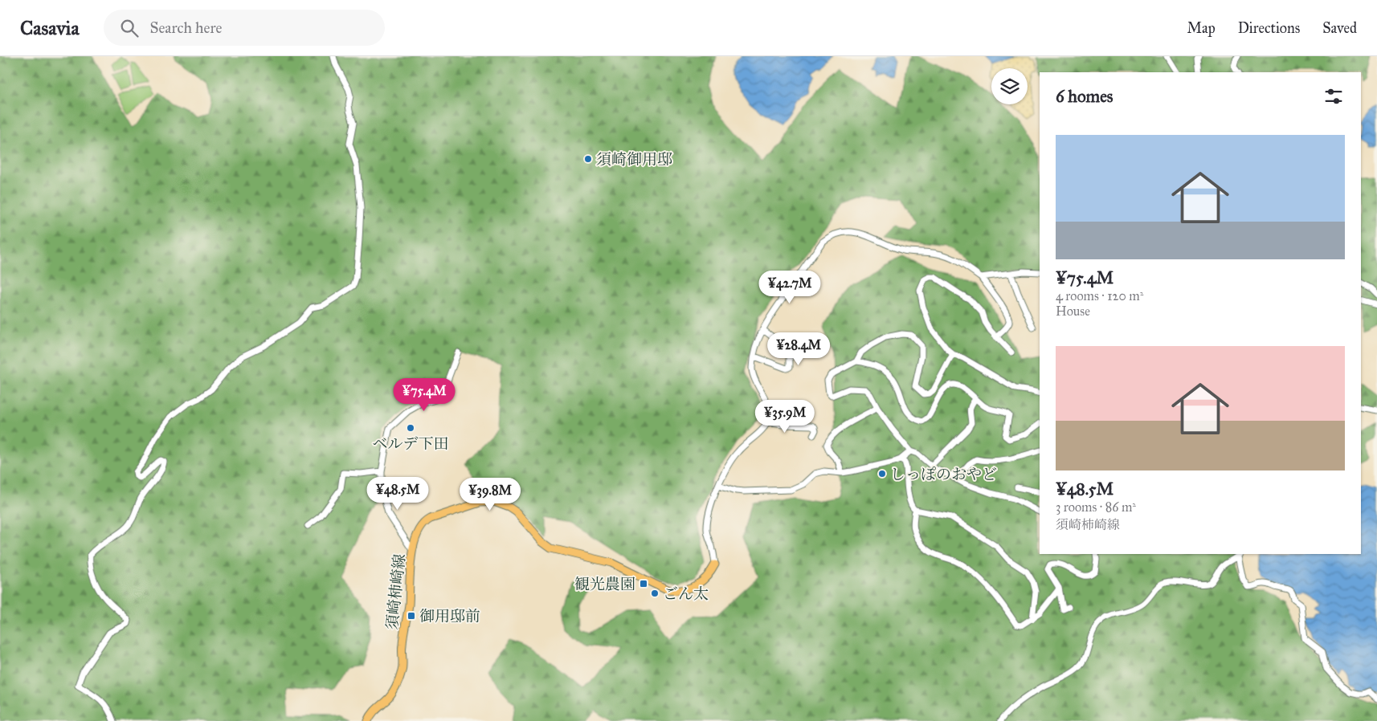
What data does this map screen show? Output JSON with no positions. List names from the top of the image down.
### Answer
{
  "streets": {
    "main road": ["須崎柿崎線"]
  },
  "places": {
    "other": [
      "須崎御用邸",
      "ベルデ下田",
      "しっぽのおやど",
      "ごん太"
    ],
    "transit": ["観光農園", "御用邸前"]
  },
  "page": {
    "header": "Casavia",
    "search": "Search here",
    "nav": ["Map", "Directions", "Saved"],
    "heading": "6 homes",
    "list": [
      {
        "name": "¥75.4M",
        "note": "4 rooms · 120 m² · House"
      },
      {
        "name": "¥48.5M",
        "note": "3 rooms · 86 m² · 須崎柿崎線"
      }
    ],
    "price": [
      "¥42.7M",
      "¥28.4M",
      "¥75.4M",
      "¥35.9M",
      "¥48.5M",
      "¥39.8M"
    ]
  }
}
